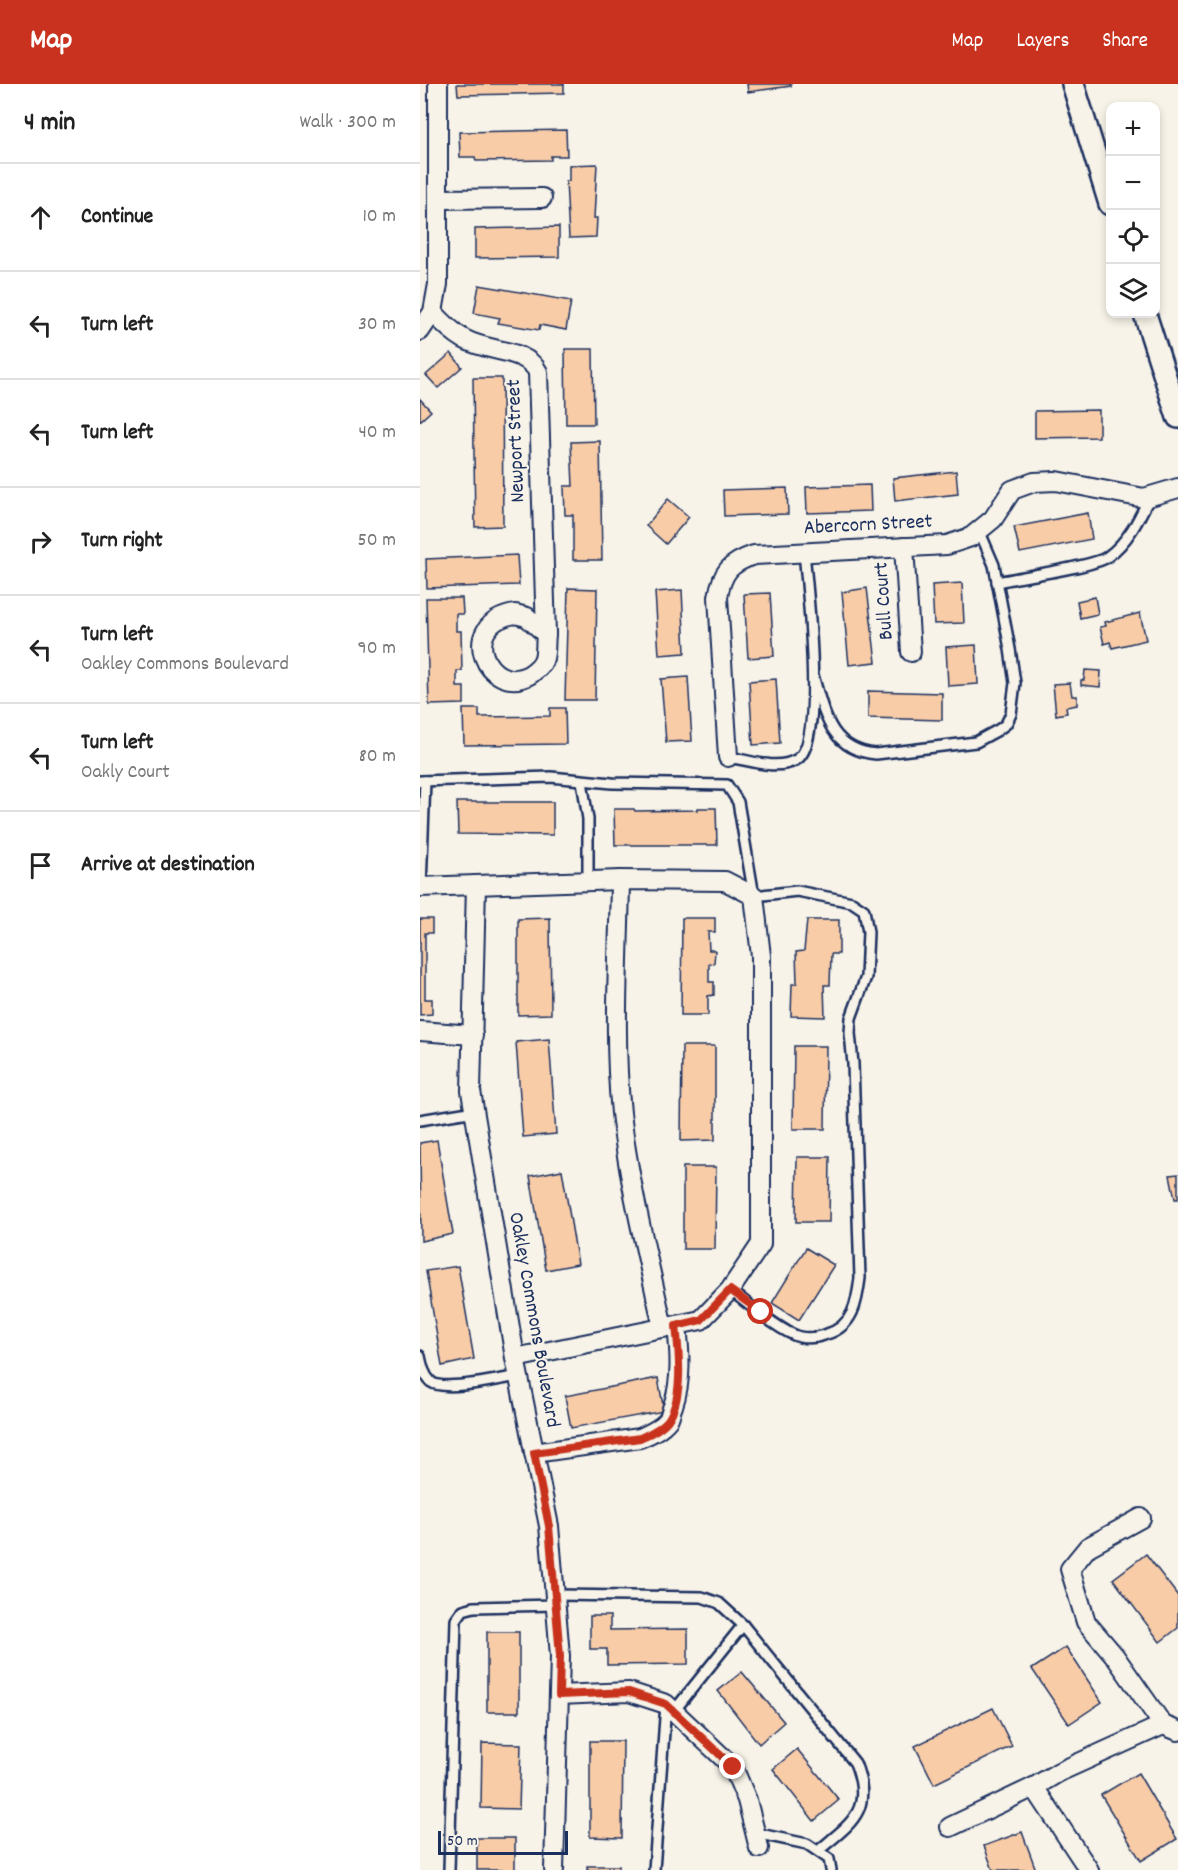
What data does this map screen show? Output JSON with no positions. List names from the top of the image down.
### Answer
{
  "streets": {
    "street": [
      "Newport Street",
      "Abercorn Street",
      "Bull Court",
      "Oakley Commons Boulevard"
    ]
  },
  "crossings": [
    ["Abercorn Street", "Bull Court"]
  ],
  "scale_bar": "50 m",
  "page": {
    "header": "Map",
    "nav": ["Map", "Layers", "Share"],
    "heading": ["4 min", "Walk · 300 m"],
    "map_buttons": ["+", "−"],
    "list": [
      ["Continue", "10 m"],
      ["Turn left", "30 m"],
      ["Turn left", "40 m"],
      ["Turn right", "50 m"],
      ["Turn left", "Oakley Commons Boulevard", "90 m"],
      ["Turn left", "Oakly Court", "80 m"],
      "Arrive at destination"
    ],
    "scale": "50 m"
  }
}
